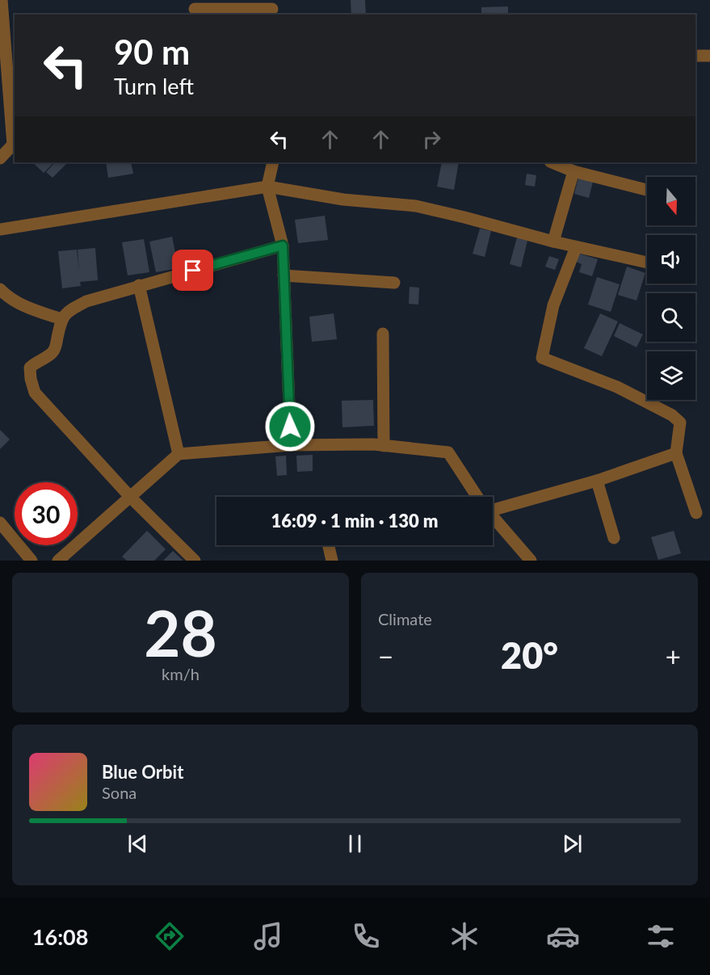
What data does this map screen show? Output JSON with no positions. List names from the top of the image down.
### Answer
{
  "north": "bottom",
  "page": {
    "turn": ["90 m", "Turn left"],
    "limit": "30",
    "trip": "16:09 · 1 min · 130 m",
    "tile": [
      ["28", "km/h"],
      "Climate"
    ],
    "heat": ["−", "20°", "+"],
    "song": ["Blue Orbit", "Sona"],
    "tabs": "16:08"
  }
}
